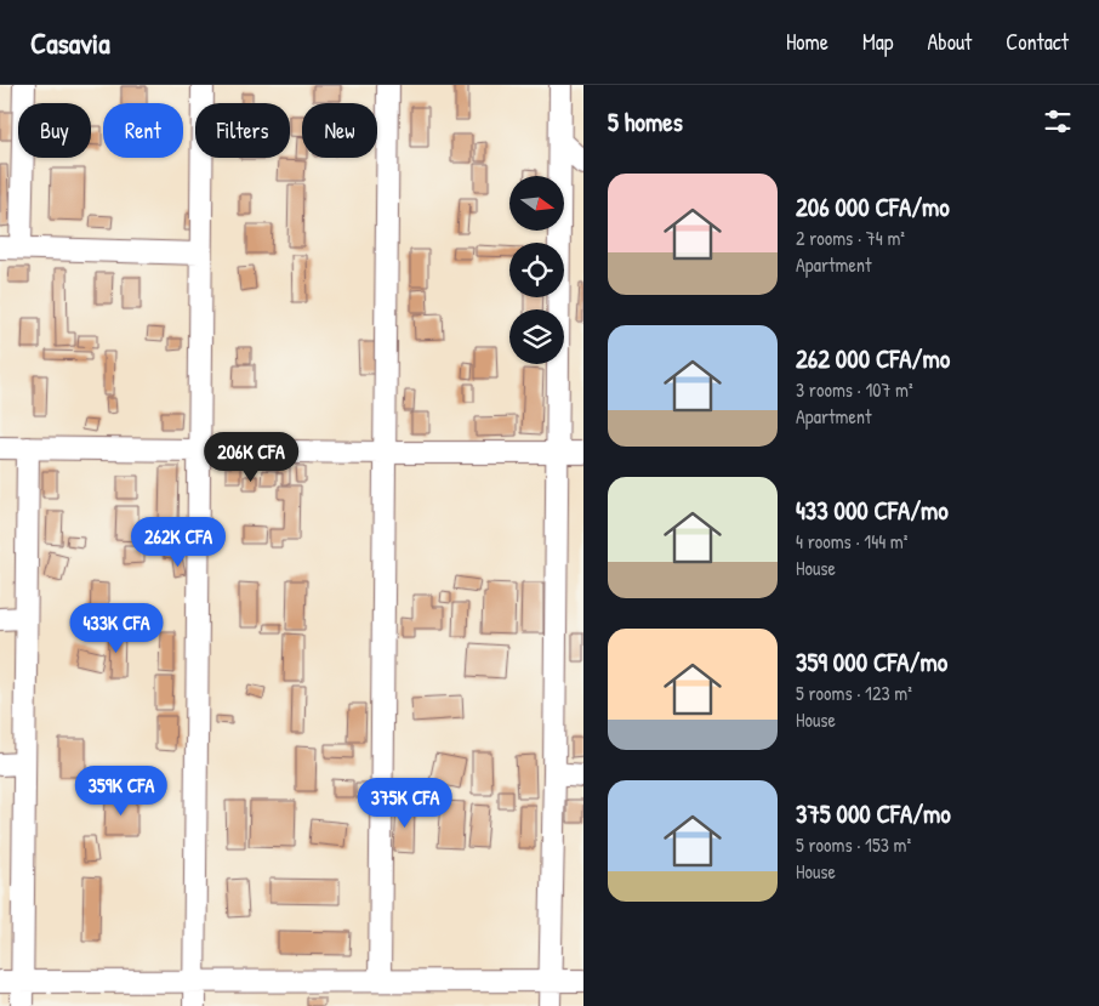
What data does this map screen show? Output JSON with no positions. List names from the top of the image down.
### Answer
{
  "north": "right",
  "page": {
    "header": "Casavia",
    "nav": [
      "Home",
      "Map",
      "About",
      "Contact"
    ],
    "heading": "5 homes",
    "chip": [
      "Buy",
      "Rent",
      "Filters",
      "New"
    ],
    "list": [
      {
        "name": "206 000 CFA/mo",
        "note": "2 rooms · 74 m² · Apartment"
      },
      {
        "name": "262 000 CFA/mo",
        "note": "3 rooms · 107 m² · Apartment"
      },
      {
        "name": "433 000 CFA/mo",
        "note": "4 rooms · 144 m² · House"
      },
      {
        "name": "359 000 CFA/mo",
        "note": "5 rooms · 123 m² · House"
      },
      {
        "name": "375 000 CFA/mo",
        "note": "5 rooms · 153 m² · House"
      }
    ],
    "price": [
      "206K CFA",
      "262K CFA",
      "433K CFA",
      "359K CFA",
      "375K CFA"
    ]
  }
}
